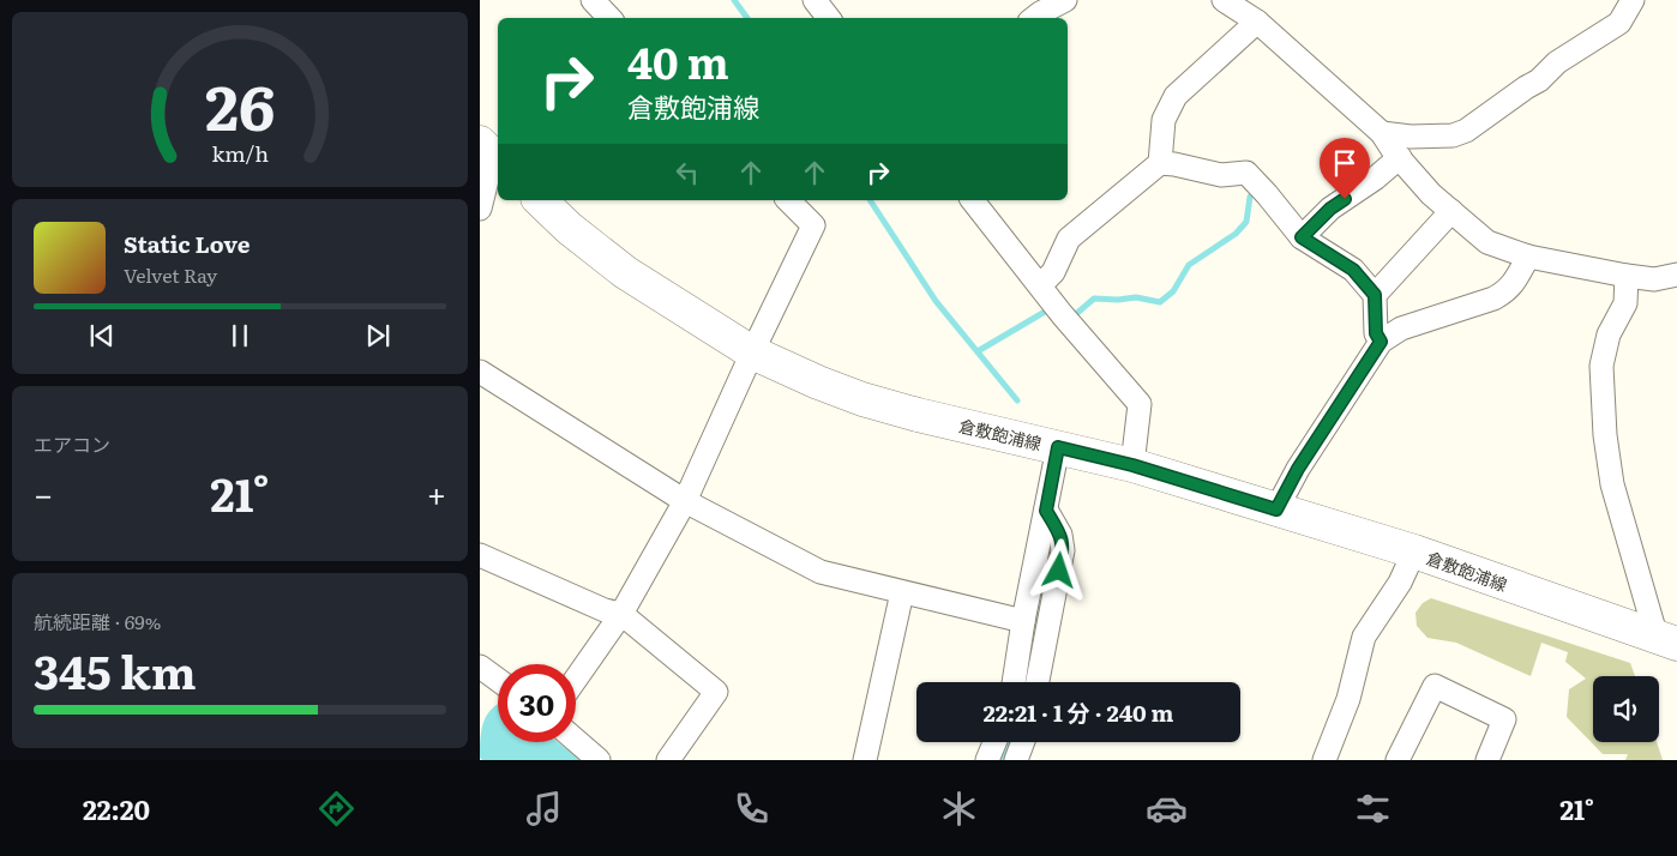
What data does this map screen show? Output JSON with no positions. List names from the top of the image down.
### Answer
{
  "streets": {
    "main road": ["倉敷飽浦線"]
  },
  "page": {
    "turn": ["40 m", "倉敷飽浦線"],
    "song": ["Static Love", "Velvet Ray"],
    "tile": [
      "エアコン",
      ["航続距離 · 69%", "345 km"]
    ],
    "heat": ["−", "21°", "+"],
    "limit": "30",
    "trip": "22:21 · 1 分 · 240 m",
    "tabs": ["22:20", "21°"],
    "gauge": ["26", "km/h"]
  }
}
